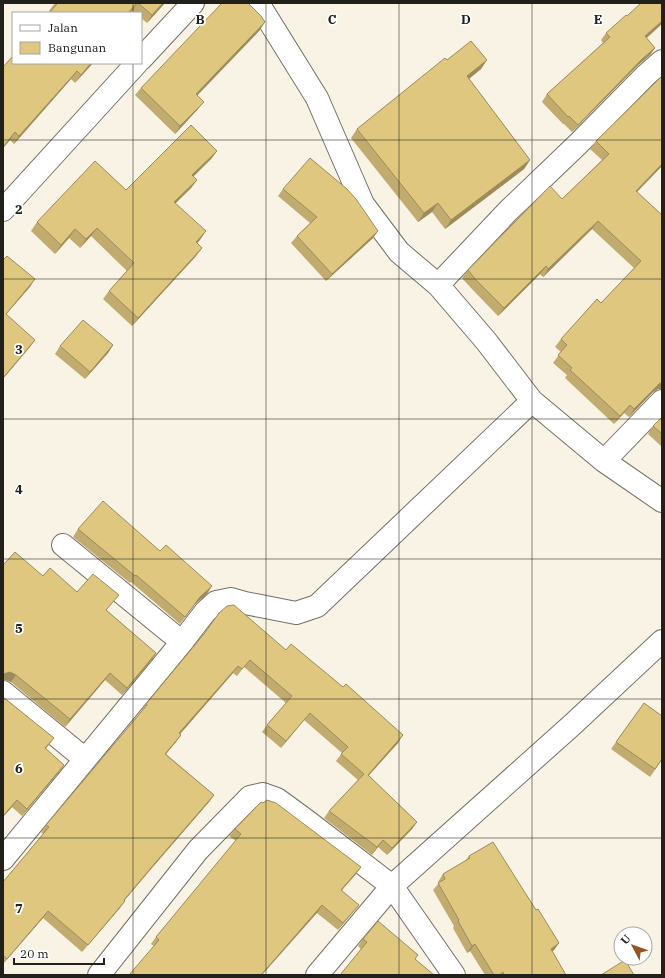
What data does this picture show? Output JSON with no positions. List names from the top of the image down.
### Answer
{
  "legend": ["Jalan", "Bangunan"],
  "scale_bar": "20 m",
  "north": "top left",
  "grid": {
    "columns": [
      "B",
      "C",
      "D",
      "E"
    ],
    "rows": [
      "2",
      "3",
      "4",
      "5",
      "6",
      "7"
    ]
  }
}
